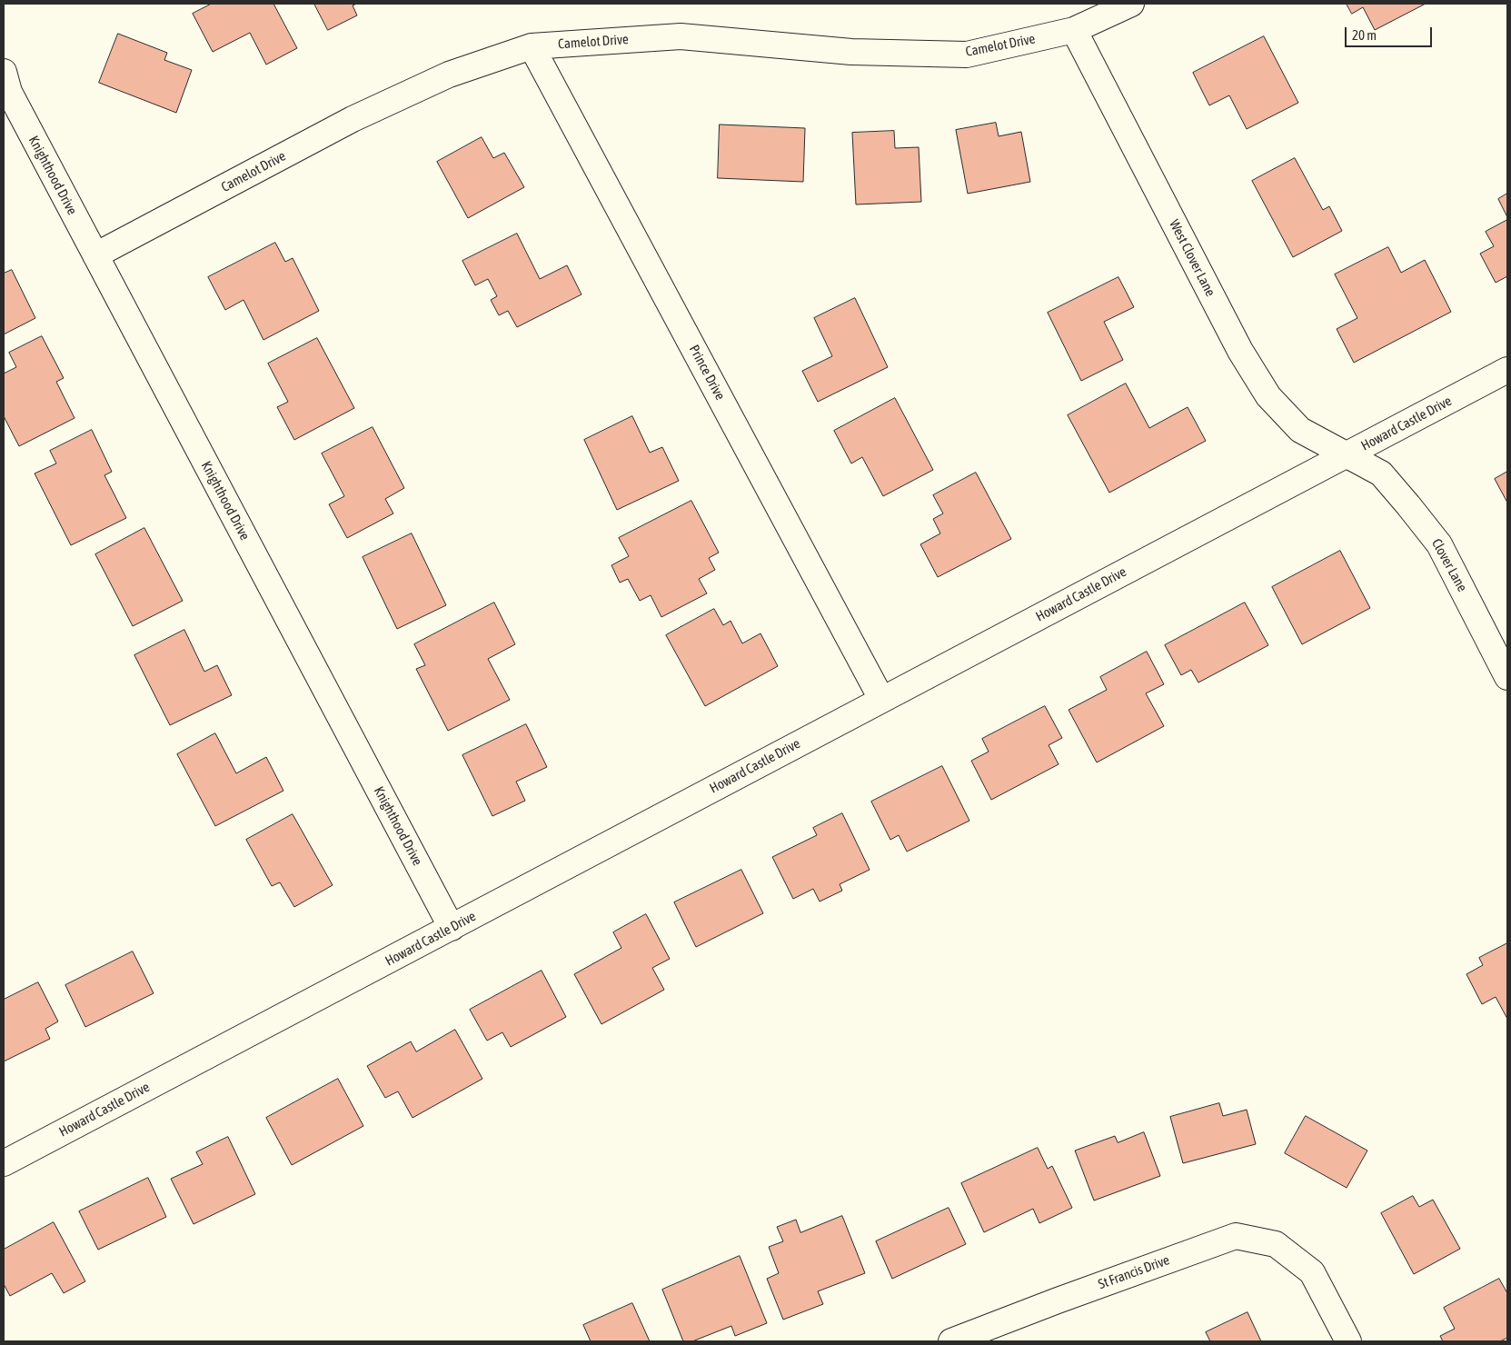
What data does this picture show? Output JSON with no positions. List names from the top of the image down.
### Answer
{
  "streets": {
    "street": [
      "Camelot Drive",
      "Knighthood Drive",
      "West Clover Lane",
      "Prince Drive",
      "Howard Castle Drive",
      "Clover Lane",
      "St Francis Drive"
    ]
  },
  "crossings": [
    ["Camelot Drive", "Knighthood Drive"],
    ["Camelot Drive", "West Clover Lane"],
    ["Camelot Drive", "Prince Drive"],
    ["Knighthood Drive", "Howard Castle Drive"],
    ["West Clover Lane", "Howard Castle Drive"],
    ["West Clover Lane", "Clover Lane"],
    ["Prince Drive", "Howard Castle Drive"],
    ["Howard Castle Drive", "Clover Lane"]
  ],
  "scale_bar": "20 m"
}
